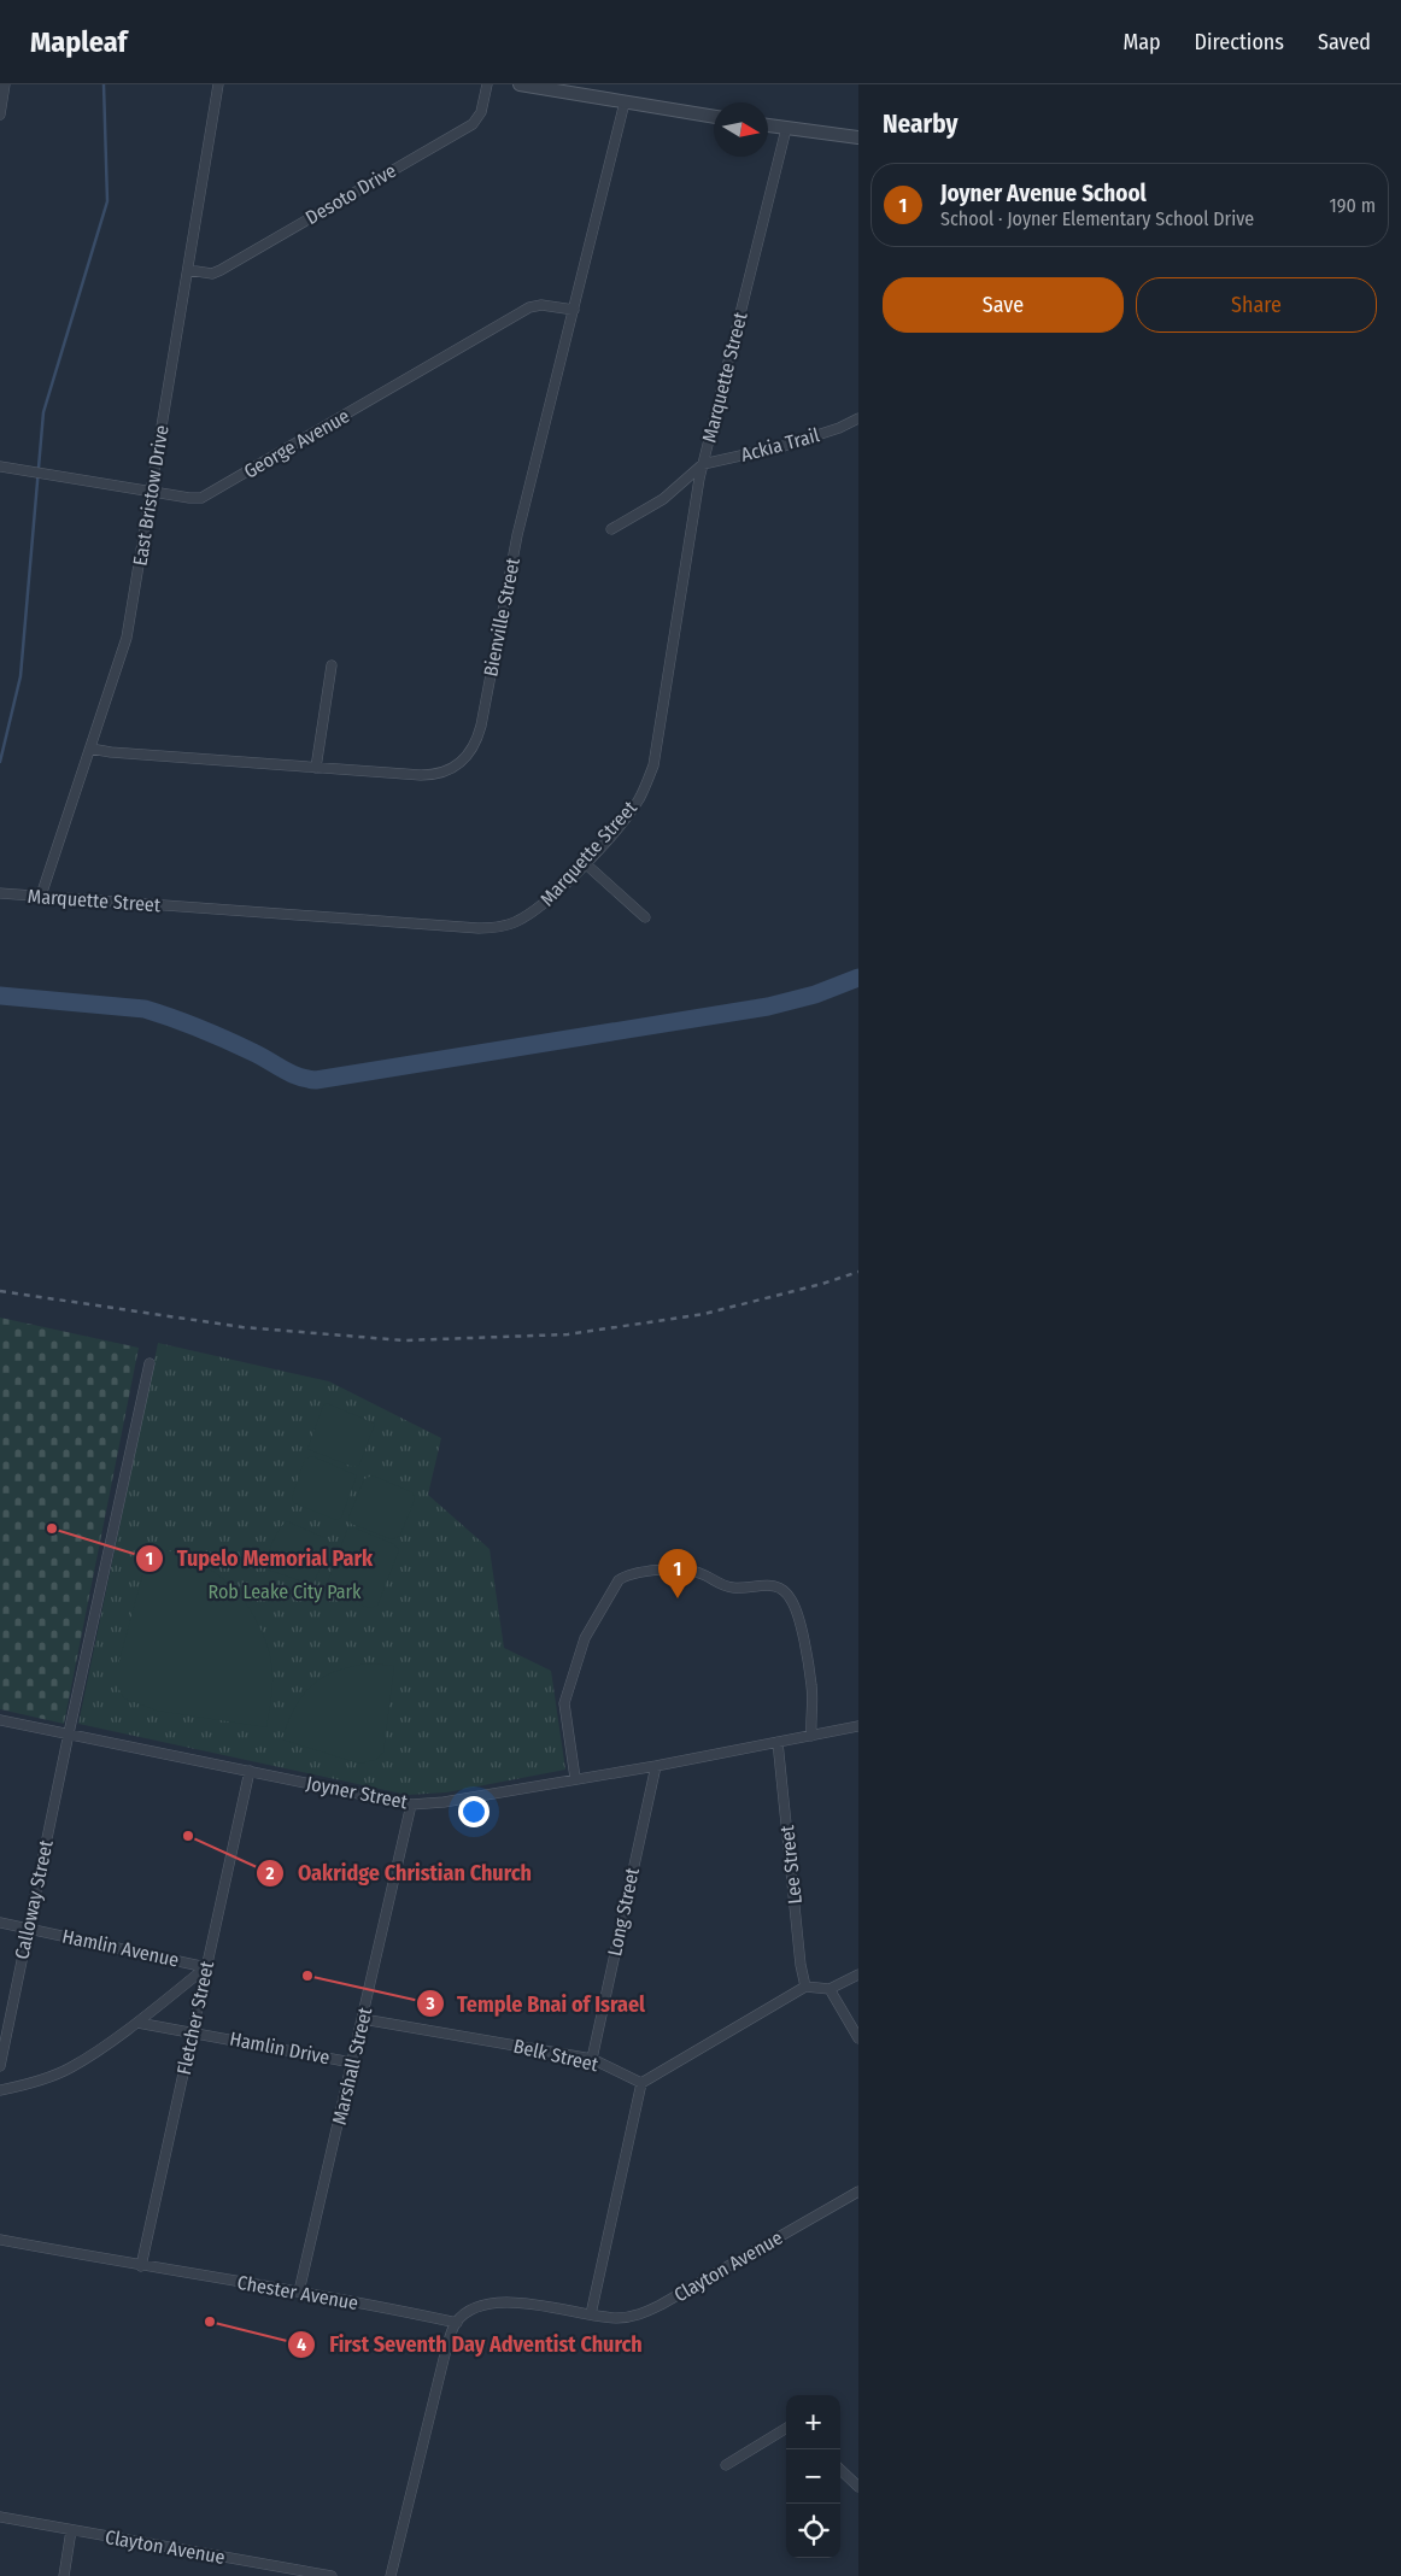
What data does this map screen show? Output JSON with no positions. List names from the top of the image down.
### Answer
{
  "streets": {
    "street": [
      "Desoto Drive",
      "Marquette Street",
      "George Avenue",
      "Ackia Trail",
      "East Bristow Drive",
      "Bienville Street",
      "Joyner Street",
      "Lee Street",
      "Calloway Street",
      "Long Street",
      "Hamlin Avenue",
      "Fletcher Street",
      "Hamlin Drive",
      "Belk Street",
      "Marshall Street",
      "Clayton Avenue",
      "Chester Avenue"
    ]
  },
  "crossings": [
    ["Desoto Drive", "East Bristow Drive"],
    ["Marquette Street", "Ackia Trail"],
    ["Marquette Street", "East Bristow Drive"],
    ["George Avenue", "East Bristow Drive"],
    ["George Avenue", "Bienville Street"],
    ["East Bristow Drive", "Bienville Street"],
    ["Joyner Street", "Lee Street"],
    ["Joyner Street", "Calloway Street"],
    ["Joyner Street", "Long Street"],
    ["Joyner Street", "Fletcher Street"],
    ["Joyner Street", "Marshall Street"],
    ["Calloway Street", "Hamlin Avenue"],
    ["Long Street", "Belk Street"],
    ["Hamlin Avenue", "Fletcher Street"],
    ["Fletcher Street", "Hamlin Drive"],
    ["Fletcher Street", "Chester Avenue"],
    ["Hamlin Drive", "Marshall Street"],
    ["Belk Street", "Marshall Street"],
    ["Marshall Street", "Chester Avenue"]
  ],
  "parks": ["Rob Leake City Park"],
  "places": [
    "Tupelo Memorial Park",
    "Oakridge Christian Church",
    "Temple Bnai of Israel",
    "First Seventh Day Adventist Church"
  ],
  "north": "right",
  "page": {
    "header": "Mapleaf",
    "nav": ["Map", "Directions", "Saved"],
    "heading": "Nearby",
    "list": [
      {
        "mark": "1",
        "name": "Joyner Avenue School",
        "note": "School · Joyner Elementary School Drive",
        "value": "190 m"
      }
    ],
    "buttons": ["Save", "Share"],
    "pins": "1",
    "map_buttons": ["+", "−"]
  }
}
